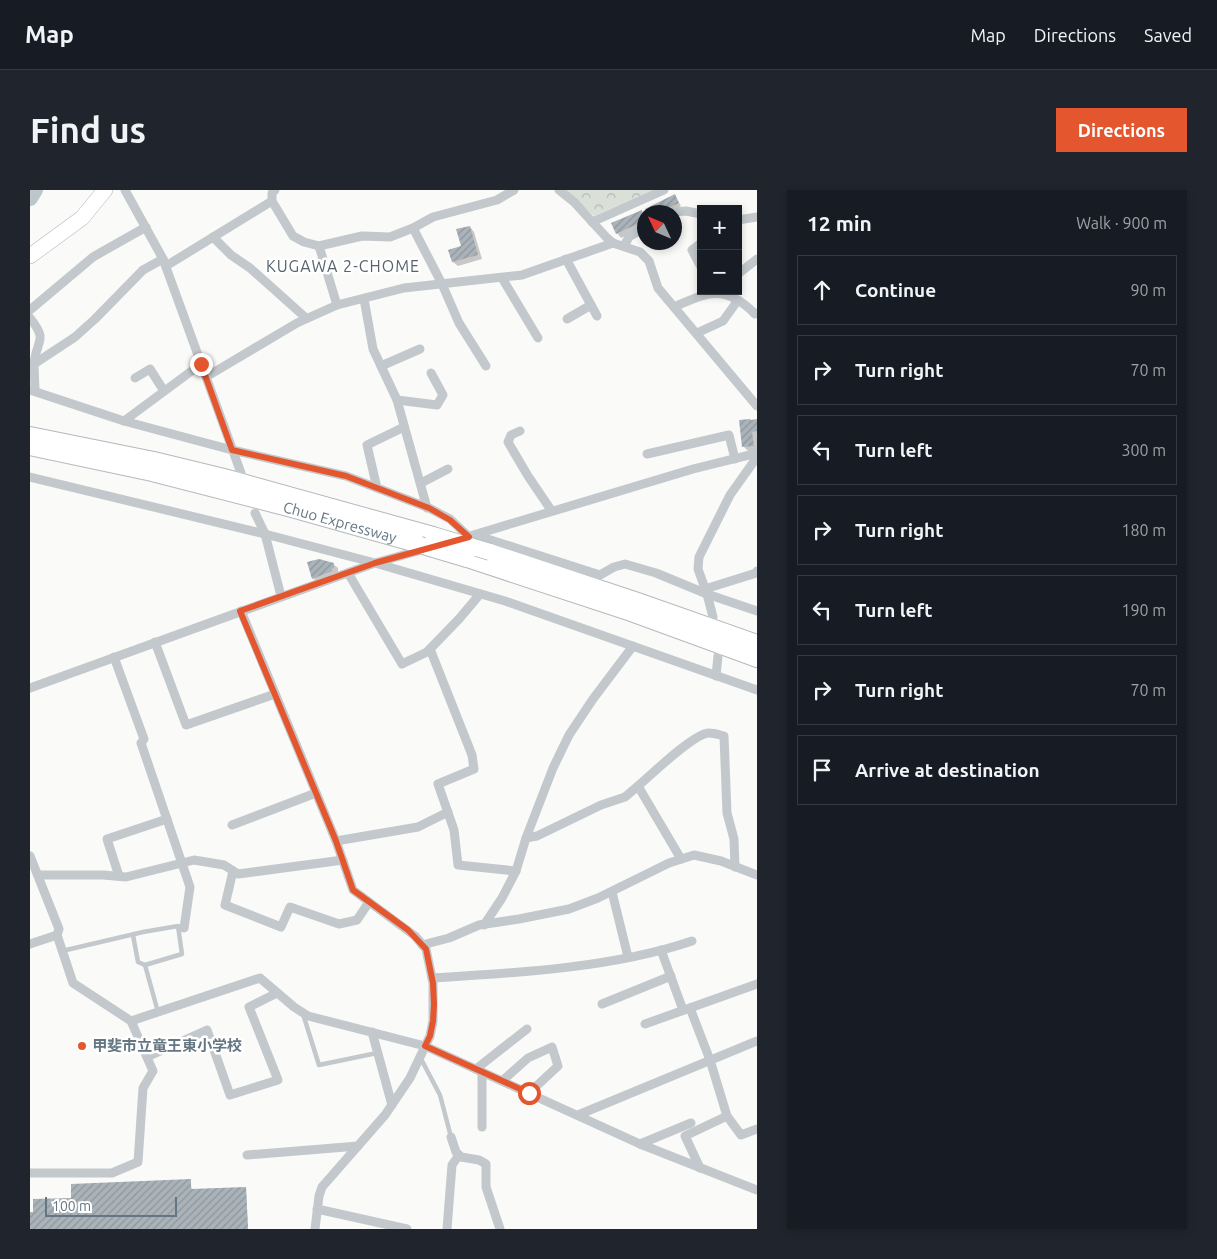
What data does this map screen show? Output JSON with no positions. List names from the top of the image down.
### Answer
{
  "streets": {
    "highway": ["Chuo Expressway"]
  },
  "districts": ["KUGAWA 2-CHOME"],
  "places": ["甲斐市立竜王東小学校"],
  "scale_bar": "100 m",
  "north": "top left",
  "page": {
    "header": "Map",
    "nav": ["Map", "Directions", "Saved"],
    "buttons": "Directions",
    "title": "Find us",
    "heading": ["12 min", "Walk · 900 m"],
    "map_buttons": ["+", "−"],
    "list": [
      ["Continue", "90 m"],
      ["Turn right", "70 m"],
      ["Turn left", "300 m"],
      ["Turn right", "180 m"],
      ["Turn left", "190 m"],
      ["Turn right", "70 m"],
      "Arrive at destination"
    ],
    "scale": "100 m"
  }
}
